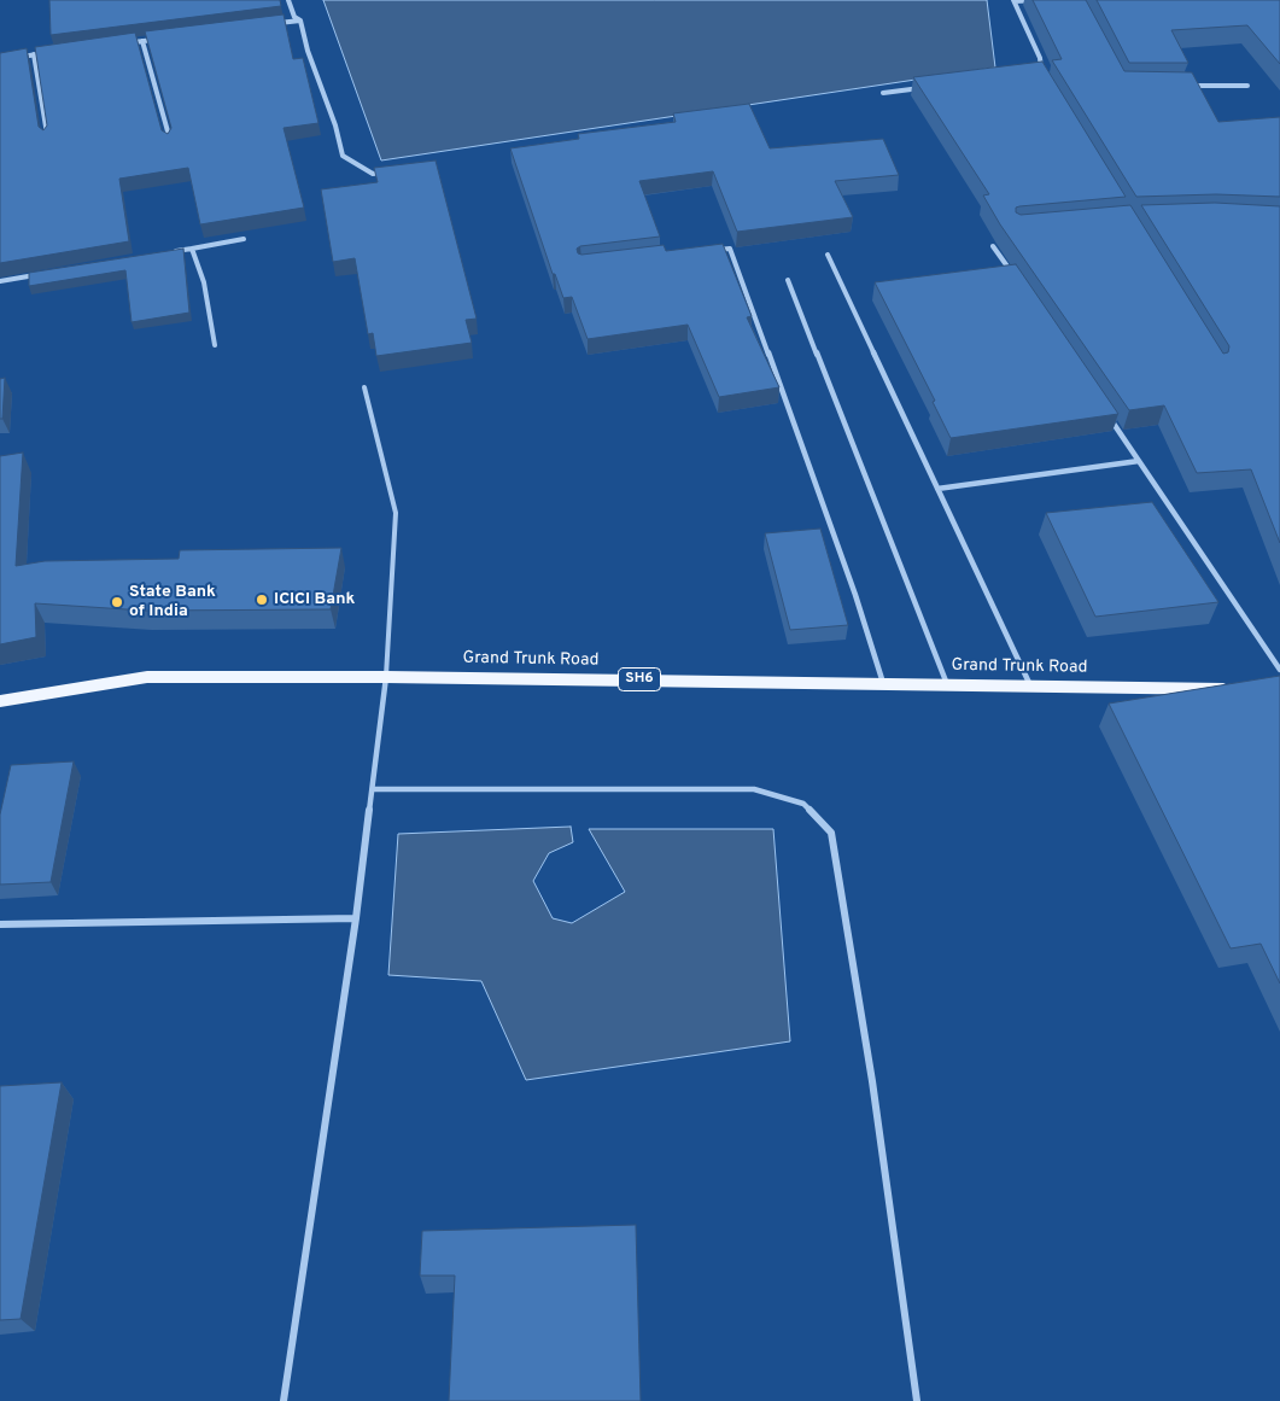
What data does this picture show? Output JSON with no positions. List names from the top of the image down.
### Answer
{
  "streets": {
    "main road": ["Grand Trunk Road", "SH6"]
  },
  "places": ["ICICI Bank", "State Bank of India"]
}
